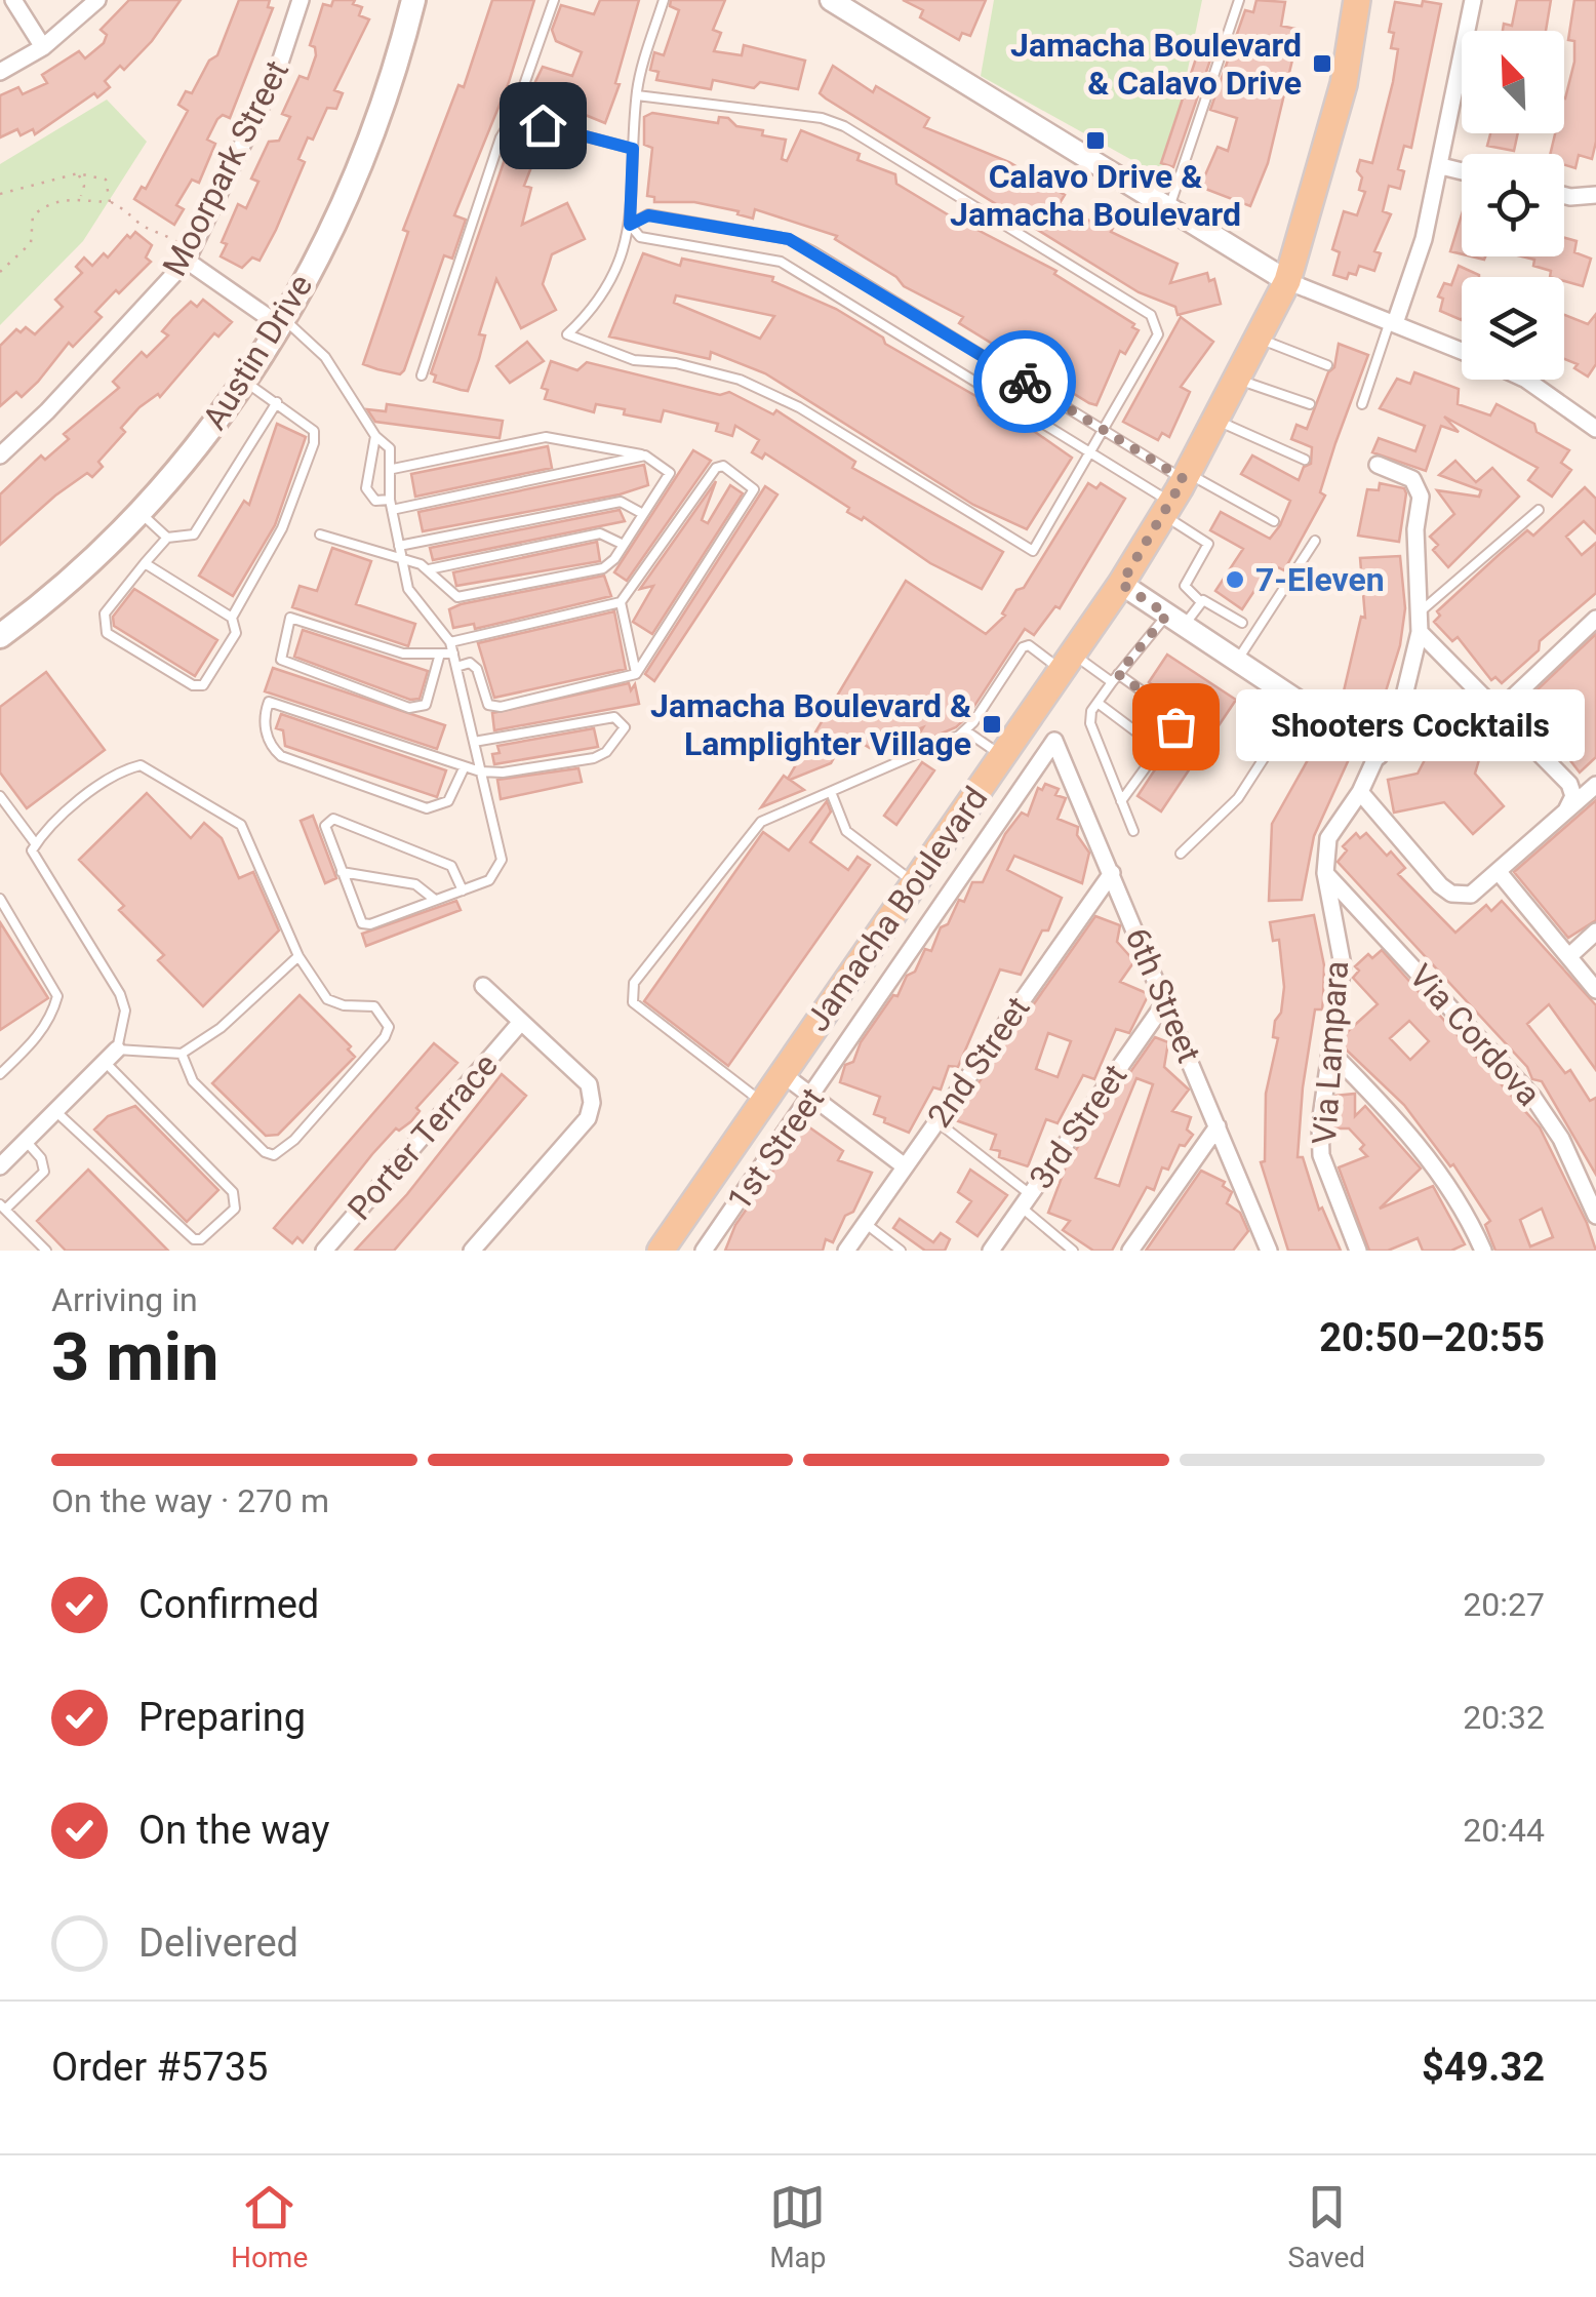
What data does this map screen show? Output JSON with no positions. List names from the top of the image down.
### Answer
{
  "streets": {
    "main road": ["Austin Drive", "Jamacha Boulevard"],
    "street": [
      "Moorpark Street",
      "6th Street",
      "Via Cordova",
      "Via Lampara",
      "2nd Street",
      "3rd Street",
      "Porter Terrace",
      "1st Street"
    ]
  },
  "crossings": [
    ["6th Street", "2nd Street"],
    ["6th Street", "3rd Street"],
    ["6th Street", "1st Street"],
    ["Via Cordova", "Via Lampara"]
  ],
  "places": {
    "transit": ["Jamacha Boulevard & Calavo Drive", "Calavo Drive & Jamacha Boulevard", "Jamacha Boulevard & Lamplighter Village"],
    "other": ["7-Eleven", "Shooters Cocktails"]
  },
  "north": "top left",
  "page": {
    "bubble": "Shooters Cocktails",
    "heading": ["3 min", "Arriving in", "20:50–20:55"],
    "panel": ["Order #5735", "$49.32"],
    "bar": "On the way · 270 m",
    "list": [
      ["Confirmed", "20:27"],
      ["Preparing", "20:32"],
      ["On the way", "20:44"],
      "Delivered"
    ],
    "tabs": ["Home", "Map", "Saved"]
  }
}
